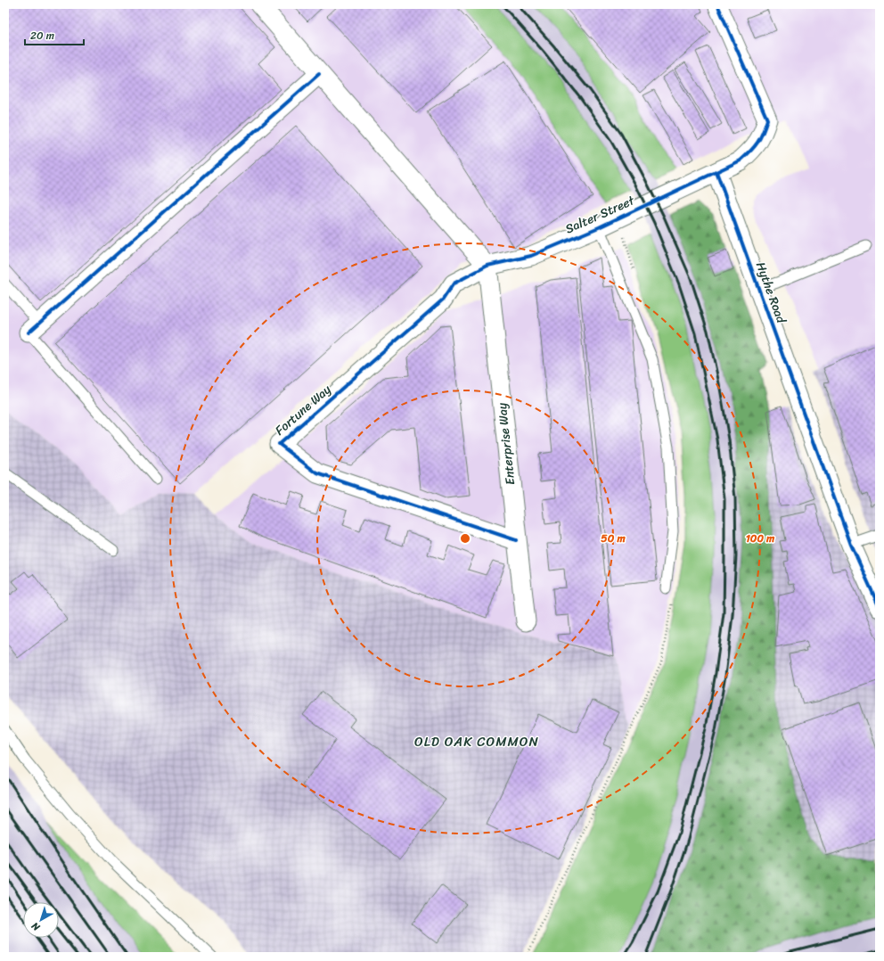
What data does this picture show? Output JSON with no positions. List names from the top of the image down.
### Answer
{
  "streets": {
    "street": [
      "Salter Street",
      "Hythe Road",
      "Fortune Way",
      "Enterprise Way"
    ]
  },
  "crossings": [
    ["Salter Street", "Hythe Road"],
    ["Salter Street", "Fortune Way"],
    ["Salter Street", "Enterprise Way"],
    ["Fortune Way", "Enterprise Way"]
  ],
  "districts": ["OLD OAK COMMON"],
  "scale_bar": "20 m",
  "north": "bottom left",
  "rings": ["50 m", "100 m"]
}
